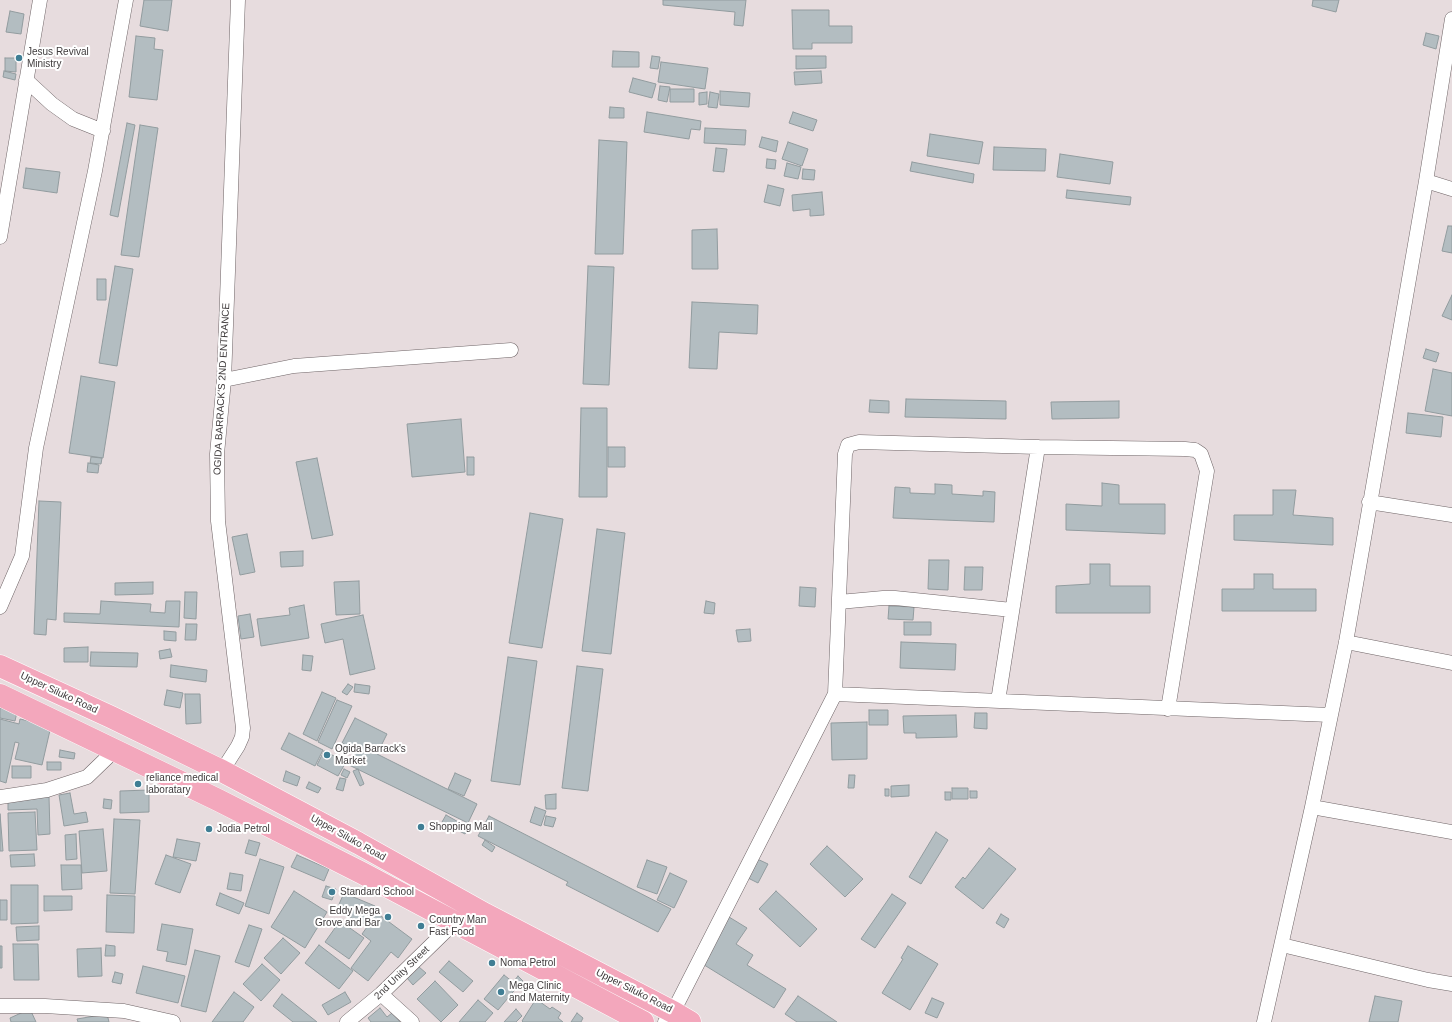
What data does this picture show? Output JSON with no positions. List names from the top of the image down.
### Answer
{
  "streets": {
    "main road": ["Upper Siluko Road"],
    "street": ["OGIDA BARRACK'S 2ND ENTRANCE", "2nd Unity Street"]
  },
  "crossings": [
    ["OGIDA BARRACK'S 2ND ENTRANCE", "Upper Siluko Road"]
  ],
  "places": [
    "Jesus Revival Ministry",
    "Ogida Barrack's Market",
    "reliance medical laboratary",
    "Shopping Mall",
    "Jodia Petrol",
    "Standard School",
    "Eddy Mega Grove and Bar",
    "Country Man Fast Food",
    "Noma Petrol",
    "Mega Clinic and Maternity"
  ]
}
